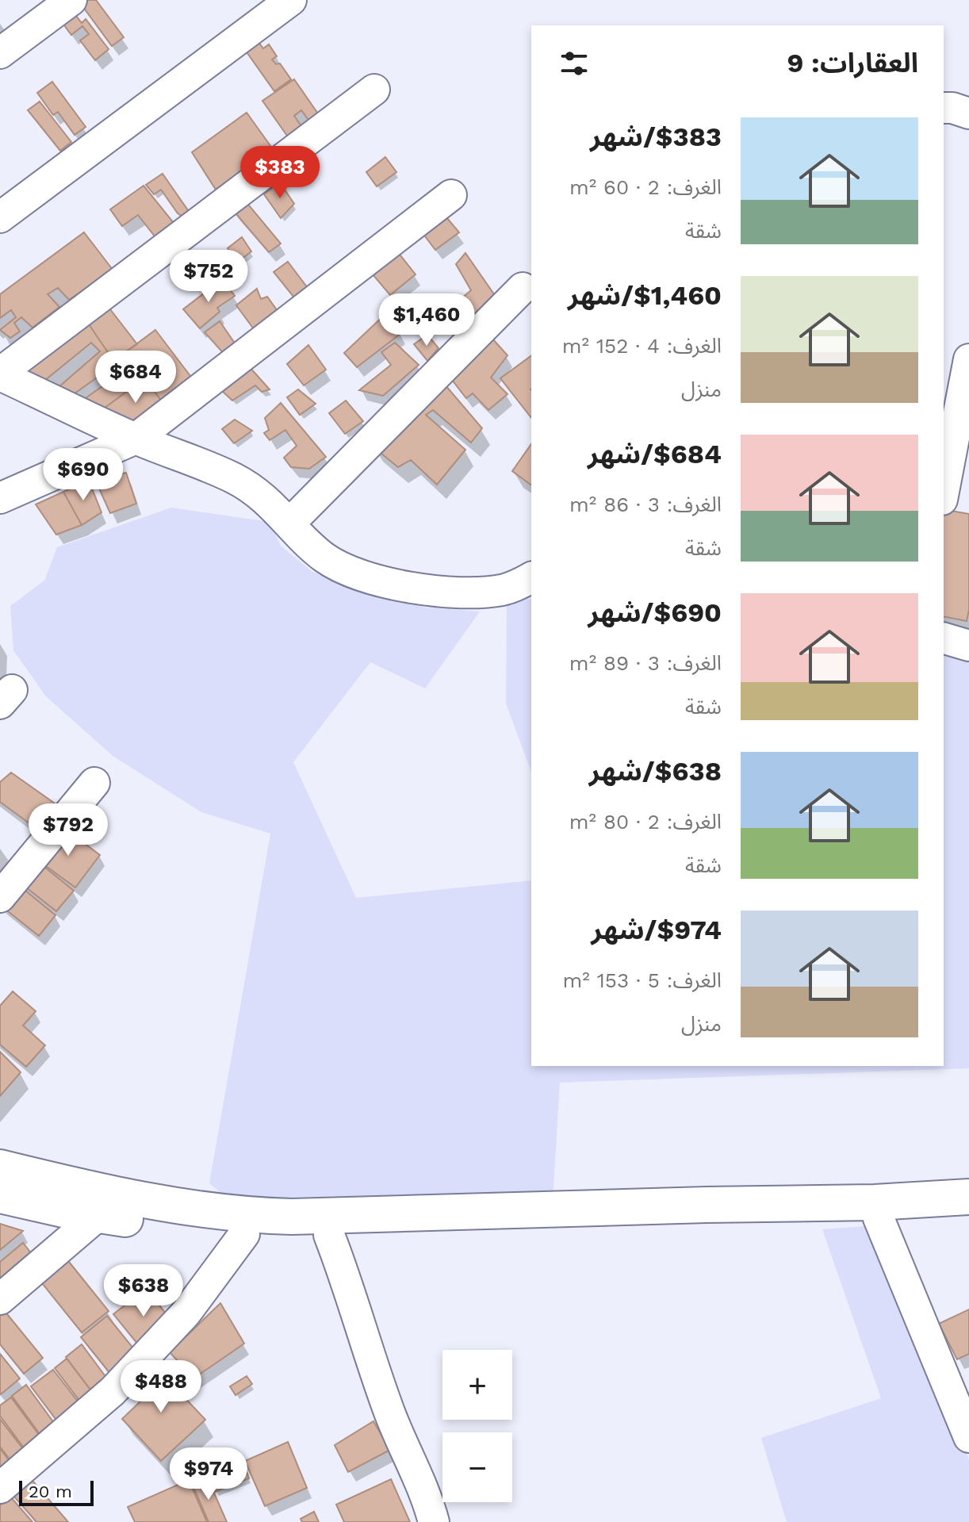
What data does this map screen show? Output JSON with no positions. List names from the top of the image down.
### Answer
{
  "scale_bar": "20 m",
  "page": {
    "heading": "العقارات: 9",
    "list": [
      {
        "name": "$383/شهر",
        "note": "الغرف: 2 · 60 m² · شقة"
      },
      {
        "name": "$1,460/شهر",
        "note": "الغرف: 4 · 152 m² · منزل"
      },
      {
        "name": "$684/شهر",
        "note": "الغرف: 3 · 86 m² · شقة"
      },
      {
        "name": "$690/شهر",
        "note": "الغرف: 3 · 89 m² · شقة"
      },
      {
        "name": "$638/شهر",
        "note": "الغرف: 2 · 80 m² · شقة"
      },
      {
        "name": "$974/شهر",
        "note": "الغرف: 5 · 153 m² · منزل"
      }
    ],
    "price": [
      "$383",
      "$752",
      "$1,460",
      "$684",
      "$690",
      "$792",
      "$638",
      "$488",
      "$974"
    ],
    "map_buttons": ["+", "−"],
    "scale": "20 m"
  }
}
